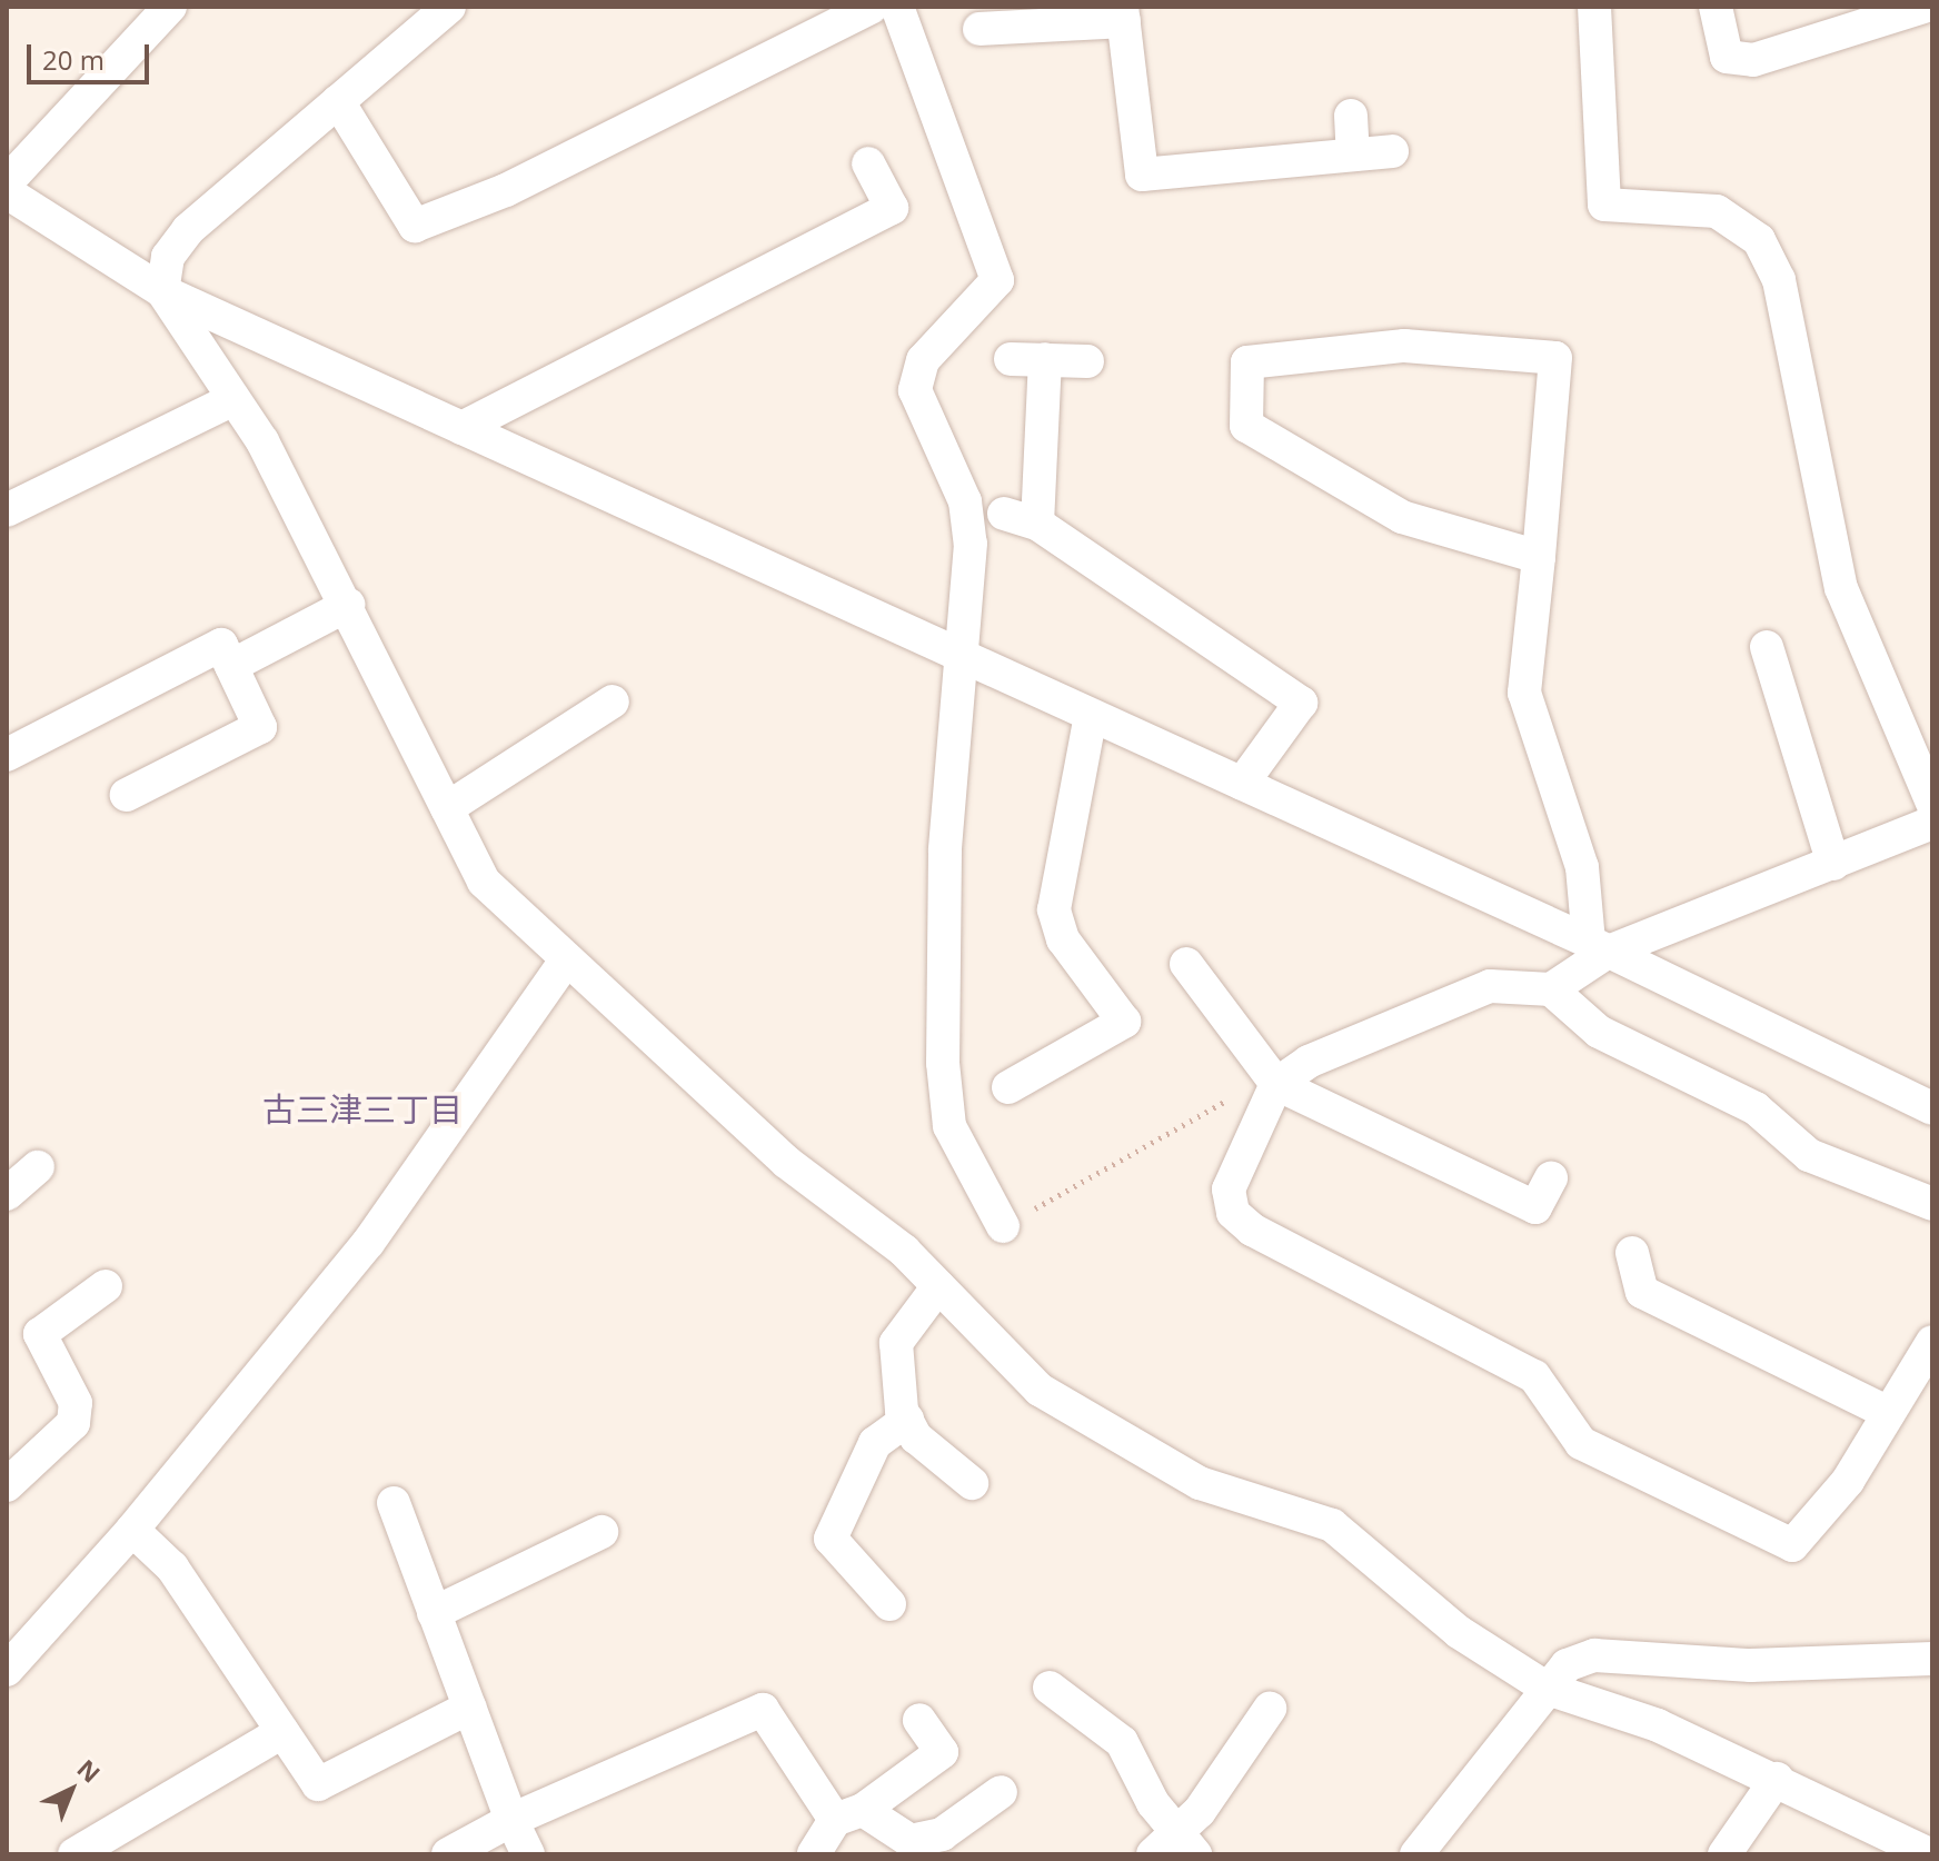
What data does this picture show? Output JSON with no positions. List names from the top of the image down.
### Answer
{
  "districts": ["古三津三丁目"],
  "scale_bar": "20 m",
  "north": "top right"
}
